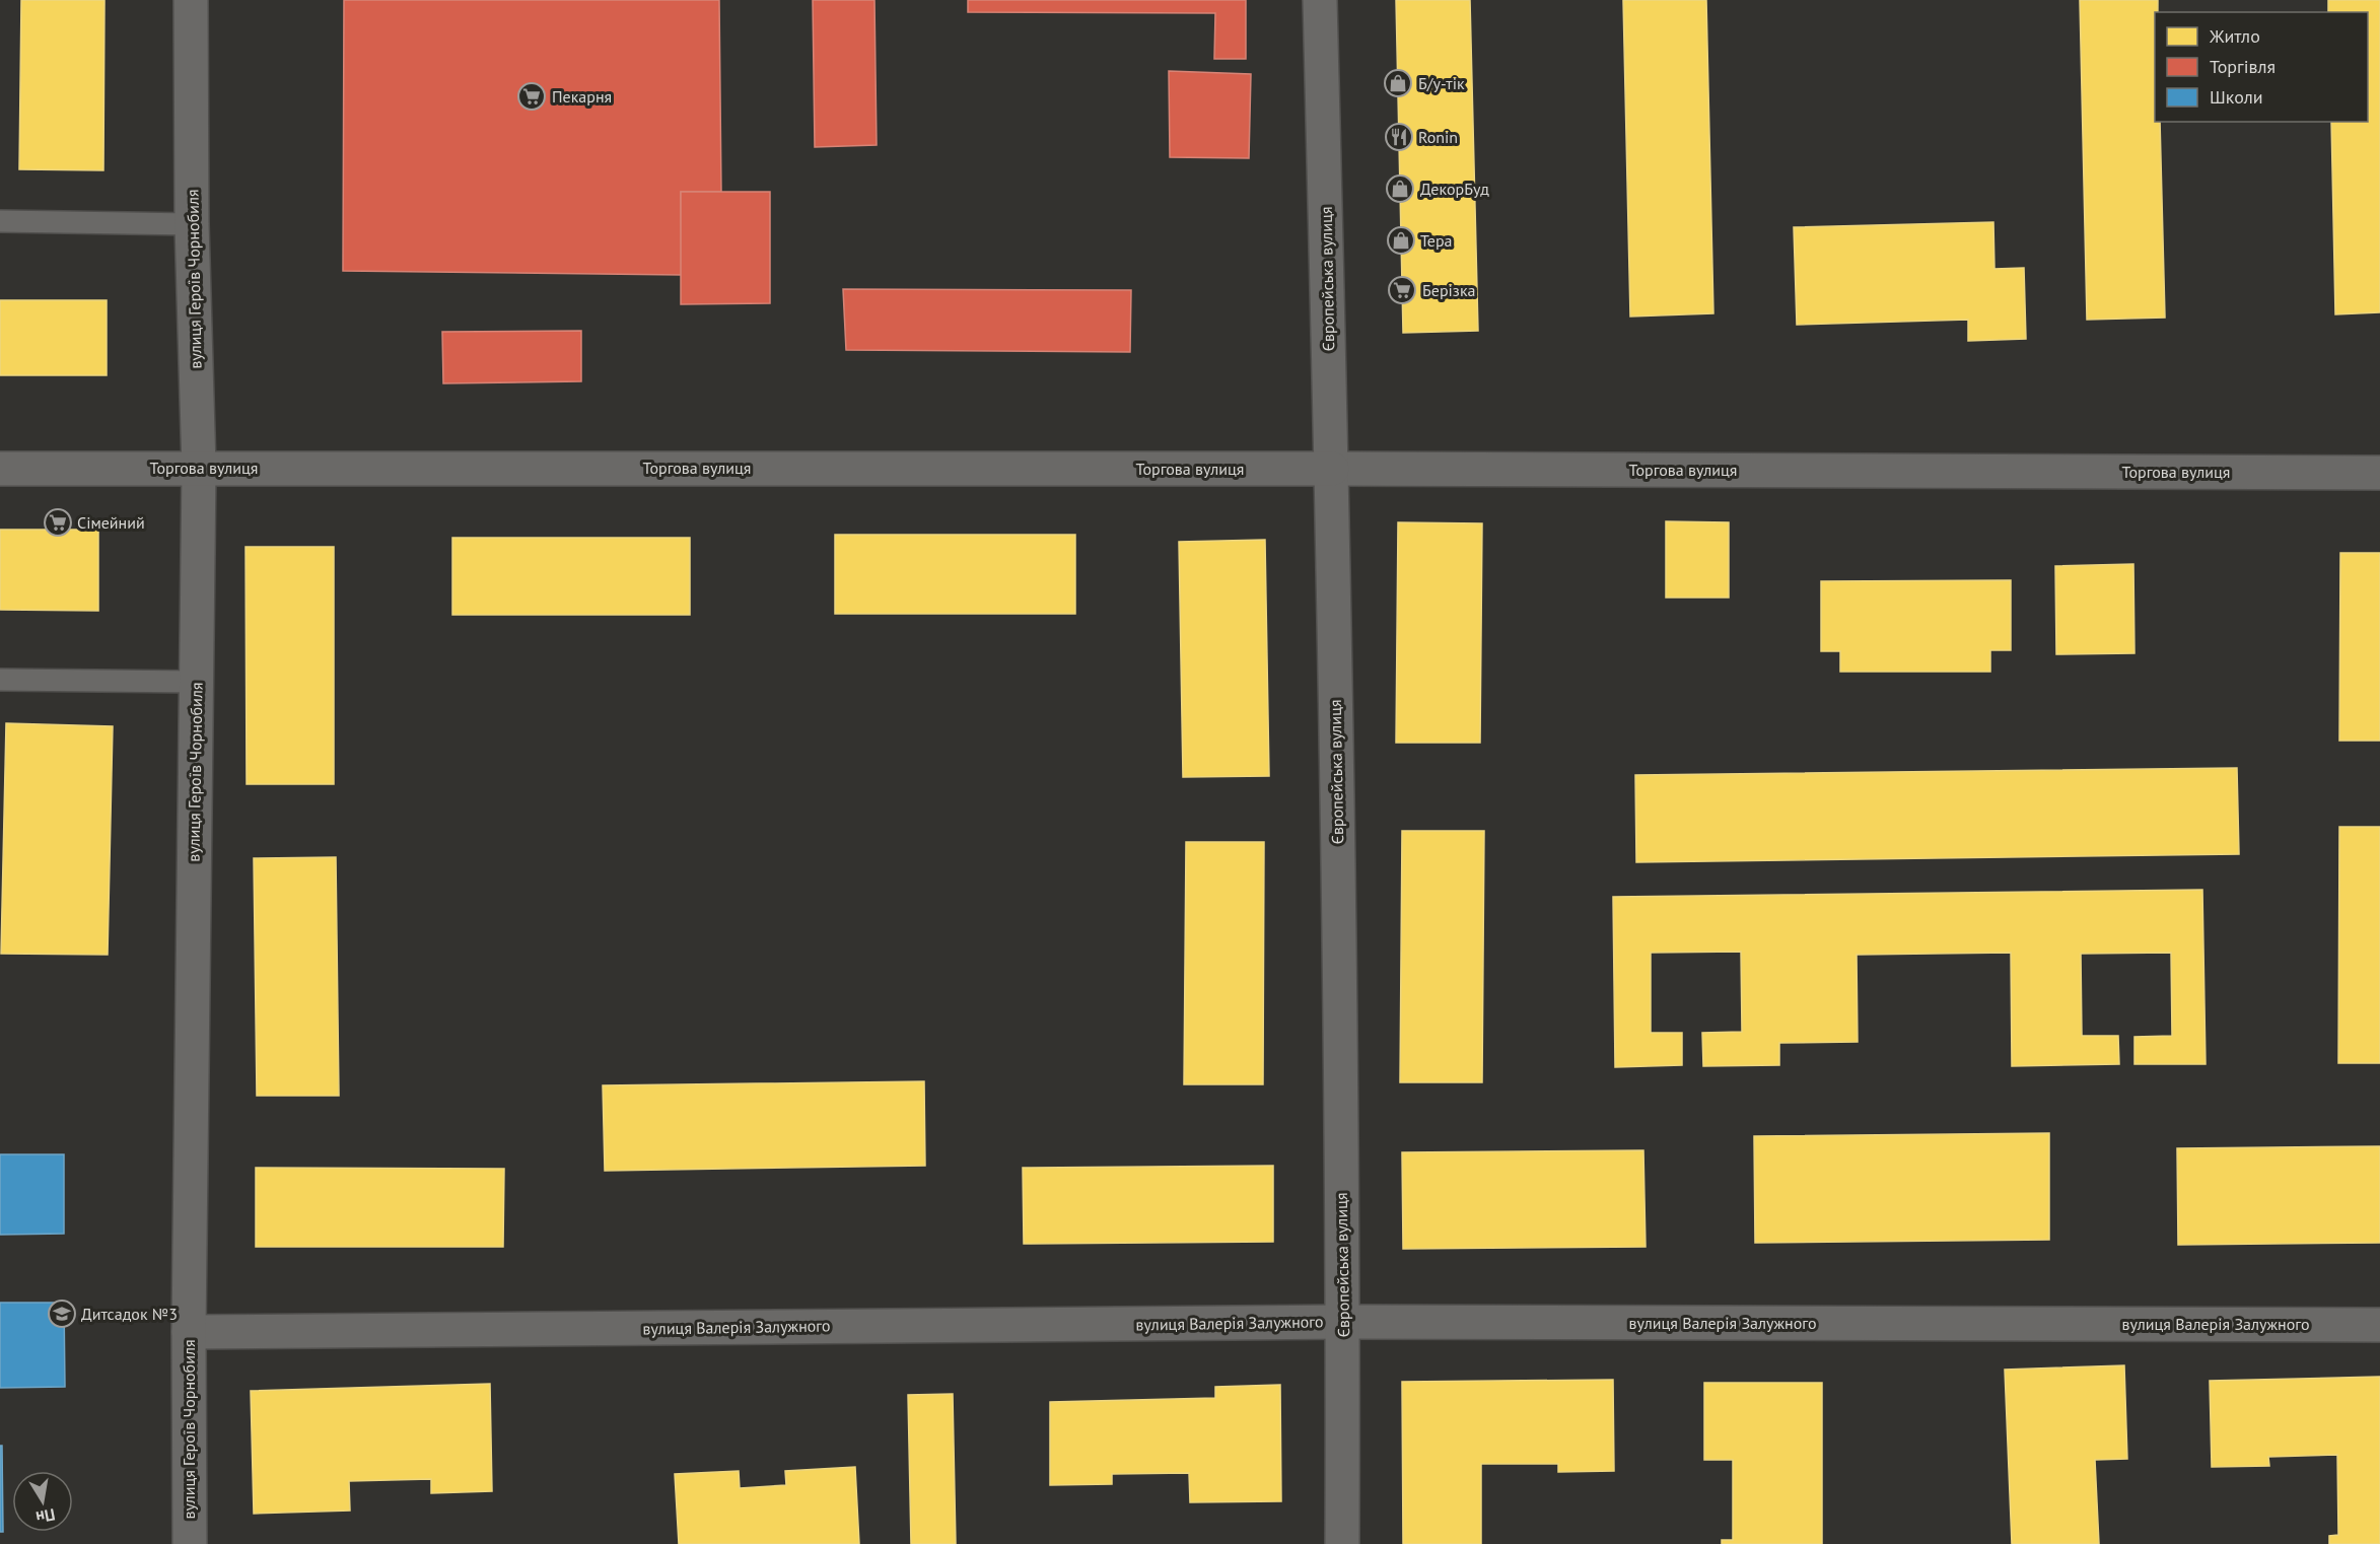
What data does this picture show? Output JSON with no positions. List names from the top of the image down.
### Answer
{
  "streets": {
    "street": [
      "вулиця Героїв Чорнобиля",
      "Європейська вулиця",
      "Торгова вулиця",
      "вулиця Валерія Залужного"
    ]
  },
  "crossings": [
    ["вулиця Героїв Чорнобиля", "Торгова вулиця"],
    ["вулиця Героїв Чорнобиля", "вулиця Валерія Залужного"],
    ["Європейська вулиця", "Торгова вулиця"],
    ["Європейська вулиця", "вулиця Валерія Залужного"]
  ],
  "places": {
    "shop": ["Б/у-тік", "ДекорБуд", "Тера"],
    "supermarket": ["Пекарня", "Берізка", "Сімейний"],
    "restaurant": ["Ronin"],
    "school or university": ["Дитсадок №3"]
  },
  "legend": ["Житло", "Торгівля", "Школи"],
  "north": "bottom"
}
